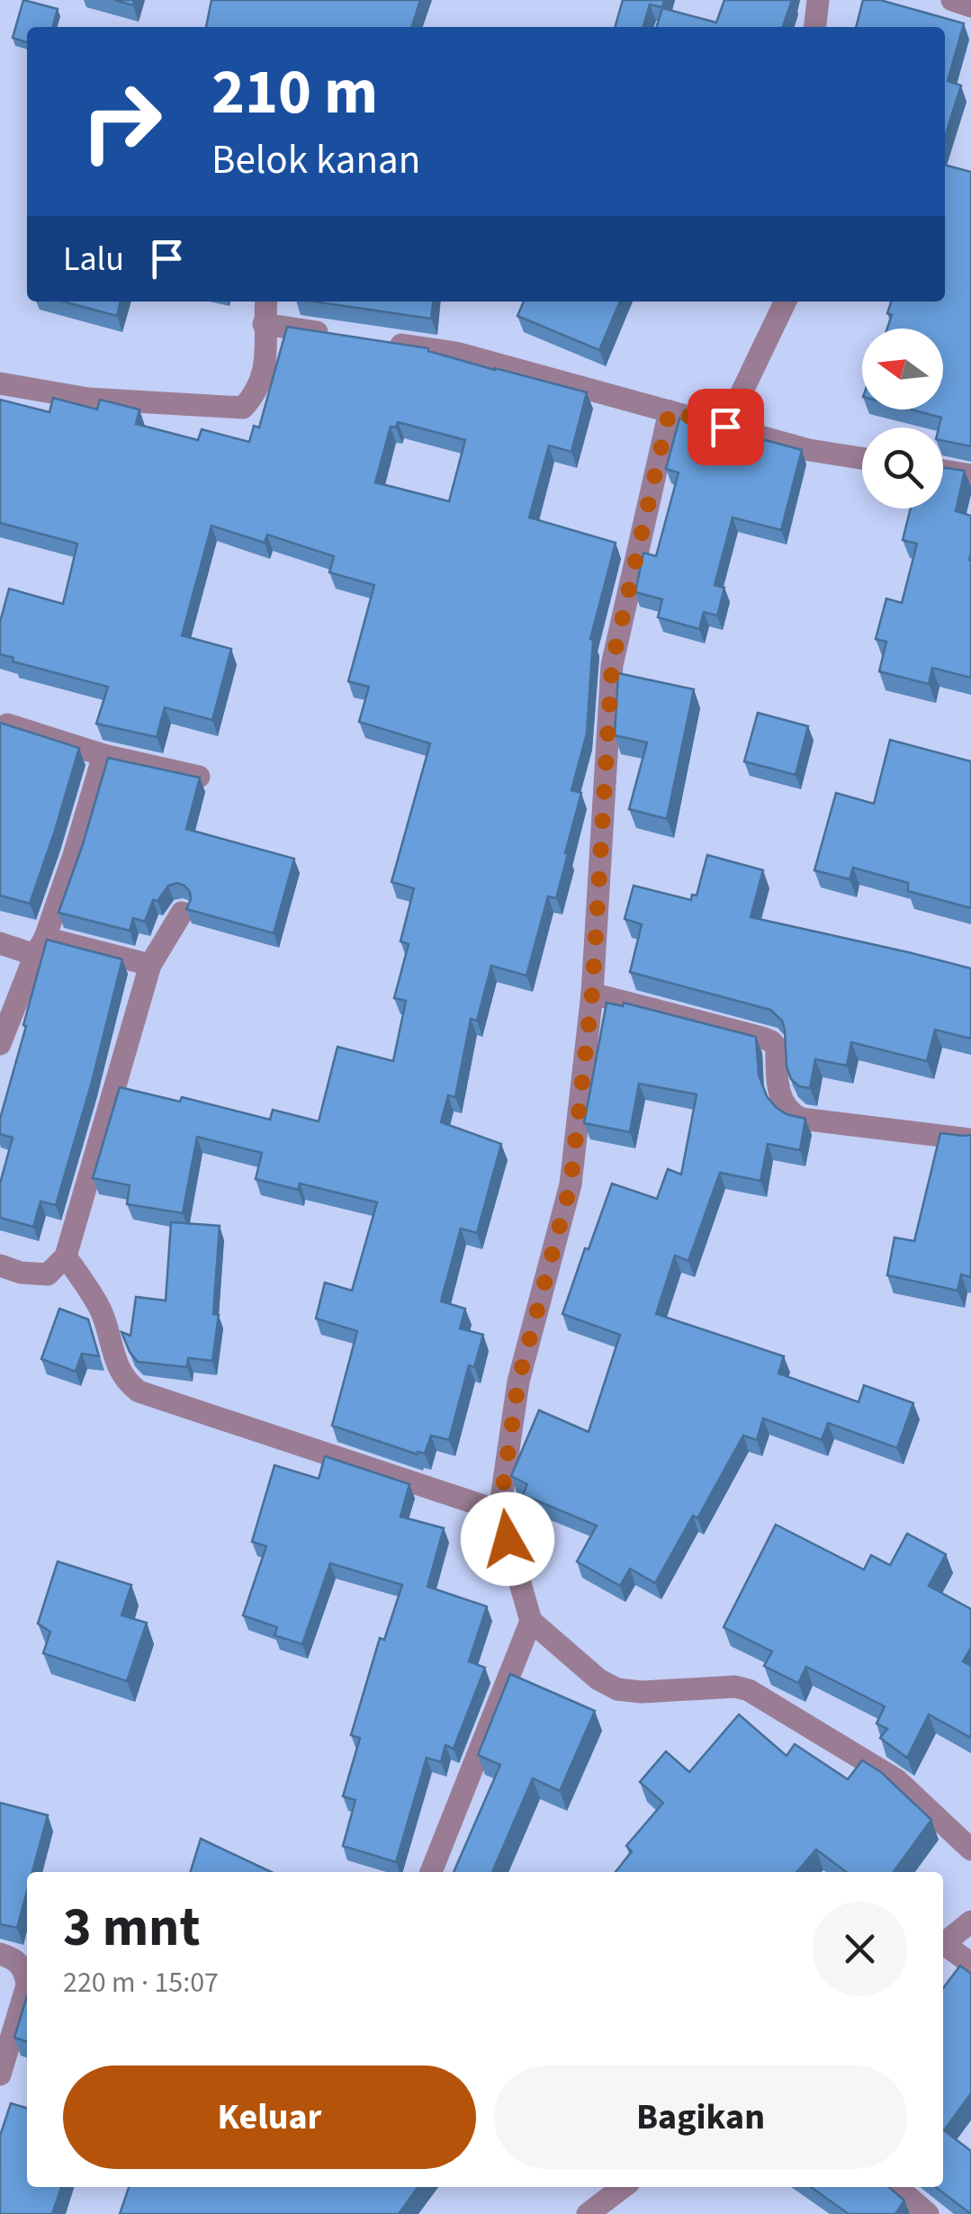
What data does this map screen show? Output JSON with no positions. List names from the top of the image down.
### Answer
{
  "north": "left",
  "page": {
    "turn": ["210 m", "Belok kanan"],
    "then": "Lalu",
    "heading": ["3 mnt", "220 m · 15:07"],
    "buttons": ["Keluar", "Bagikan"]
  }
}
